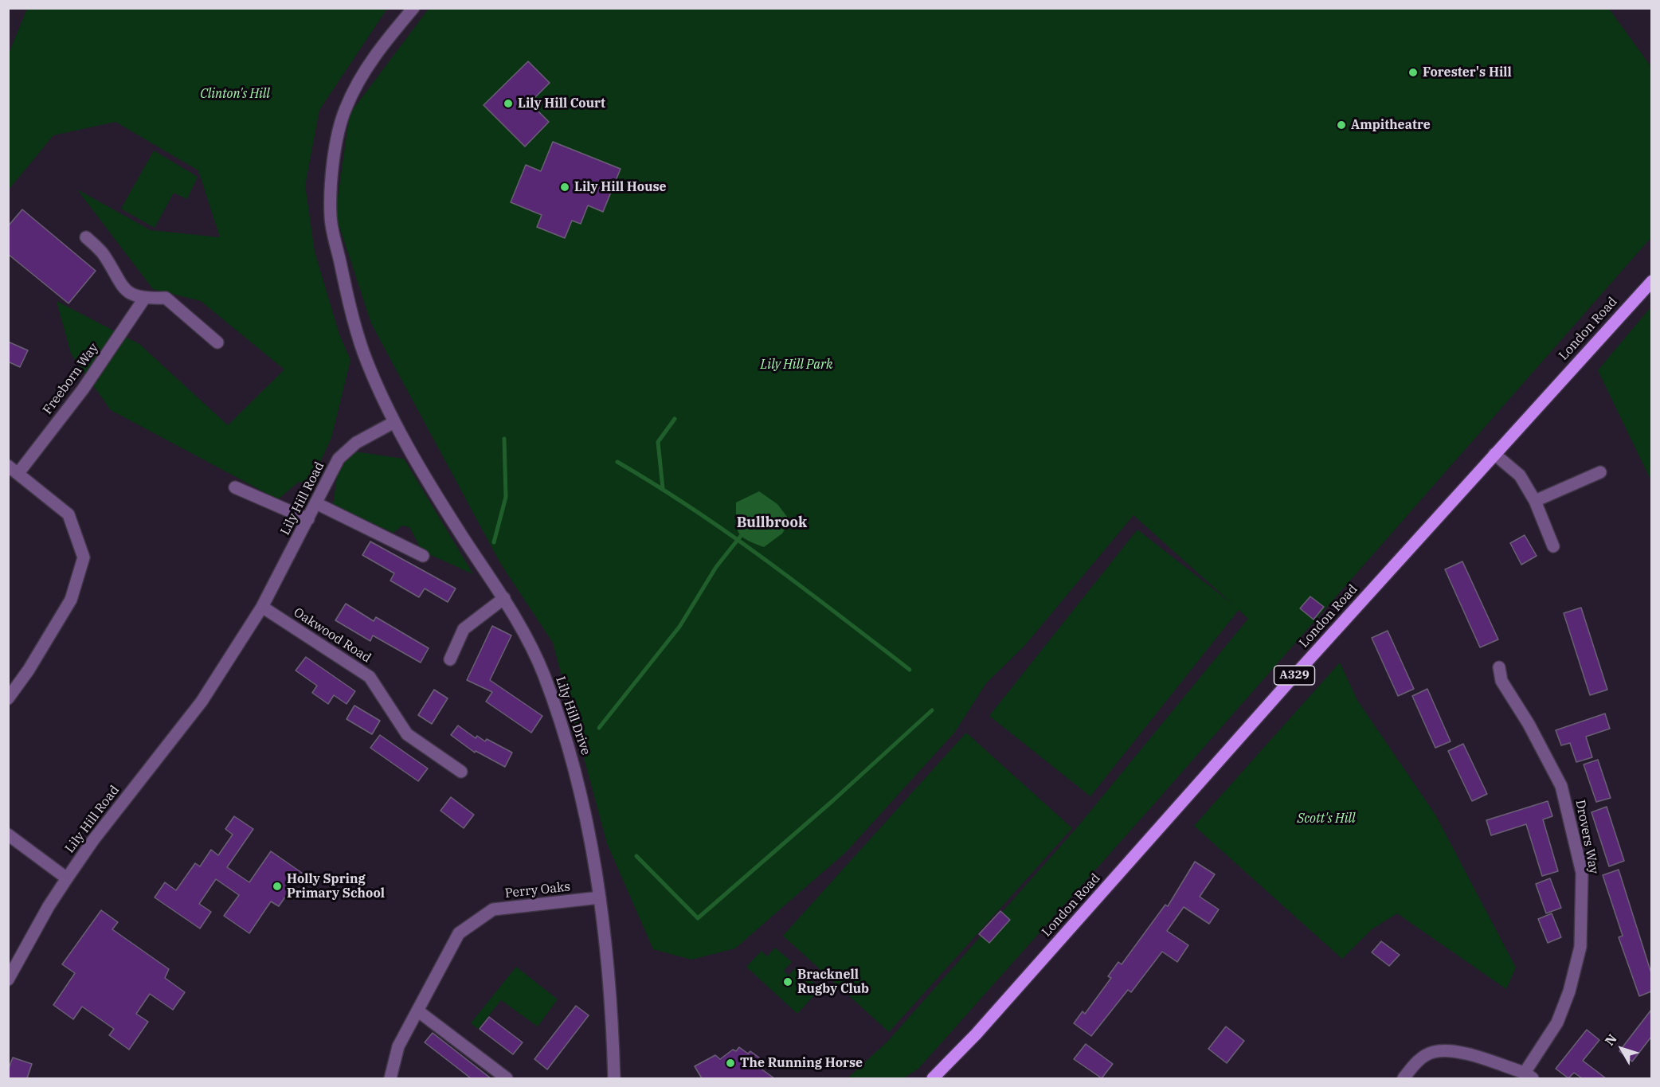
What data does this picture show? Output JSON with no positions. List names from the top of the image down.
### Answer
{
  "streets": {
    "main road": ["London Road", "A329"],
    "street": [
      "Freeborn Way",
      "Lily Hill Road",
      "Oakwood Road",
      "Lily Hill Drive",
      "Drovers Way",
      "Perry Oaks"
    ]
  },
  "crossings": [
    ["Lily Hill Road", "Oakwood Road"],
    ["Lily Hill Road", "Lily Hill Drive"],
    ["Lily Hill Drive", "Perry Oaks"]
  ],
  "districts": ["Bullbrook"],
  "parks": ["Clinton's Hill", "Lily Hill Park", "Scott's Hill"],
  "places": [
    "Forester's Hill",
    "Lily Hill Court",
    "Ampitheatre",
    "Lily Hill House",
    "Holly Spring Primary School",
    "Bracknell Rugby Club",
    "The Running Horse"
  ],
  "north": "top left"
}
